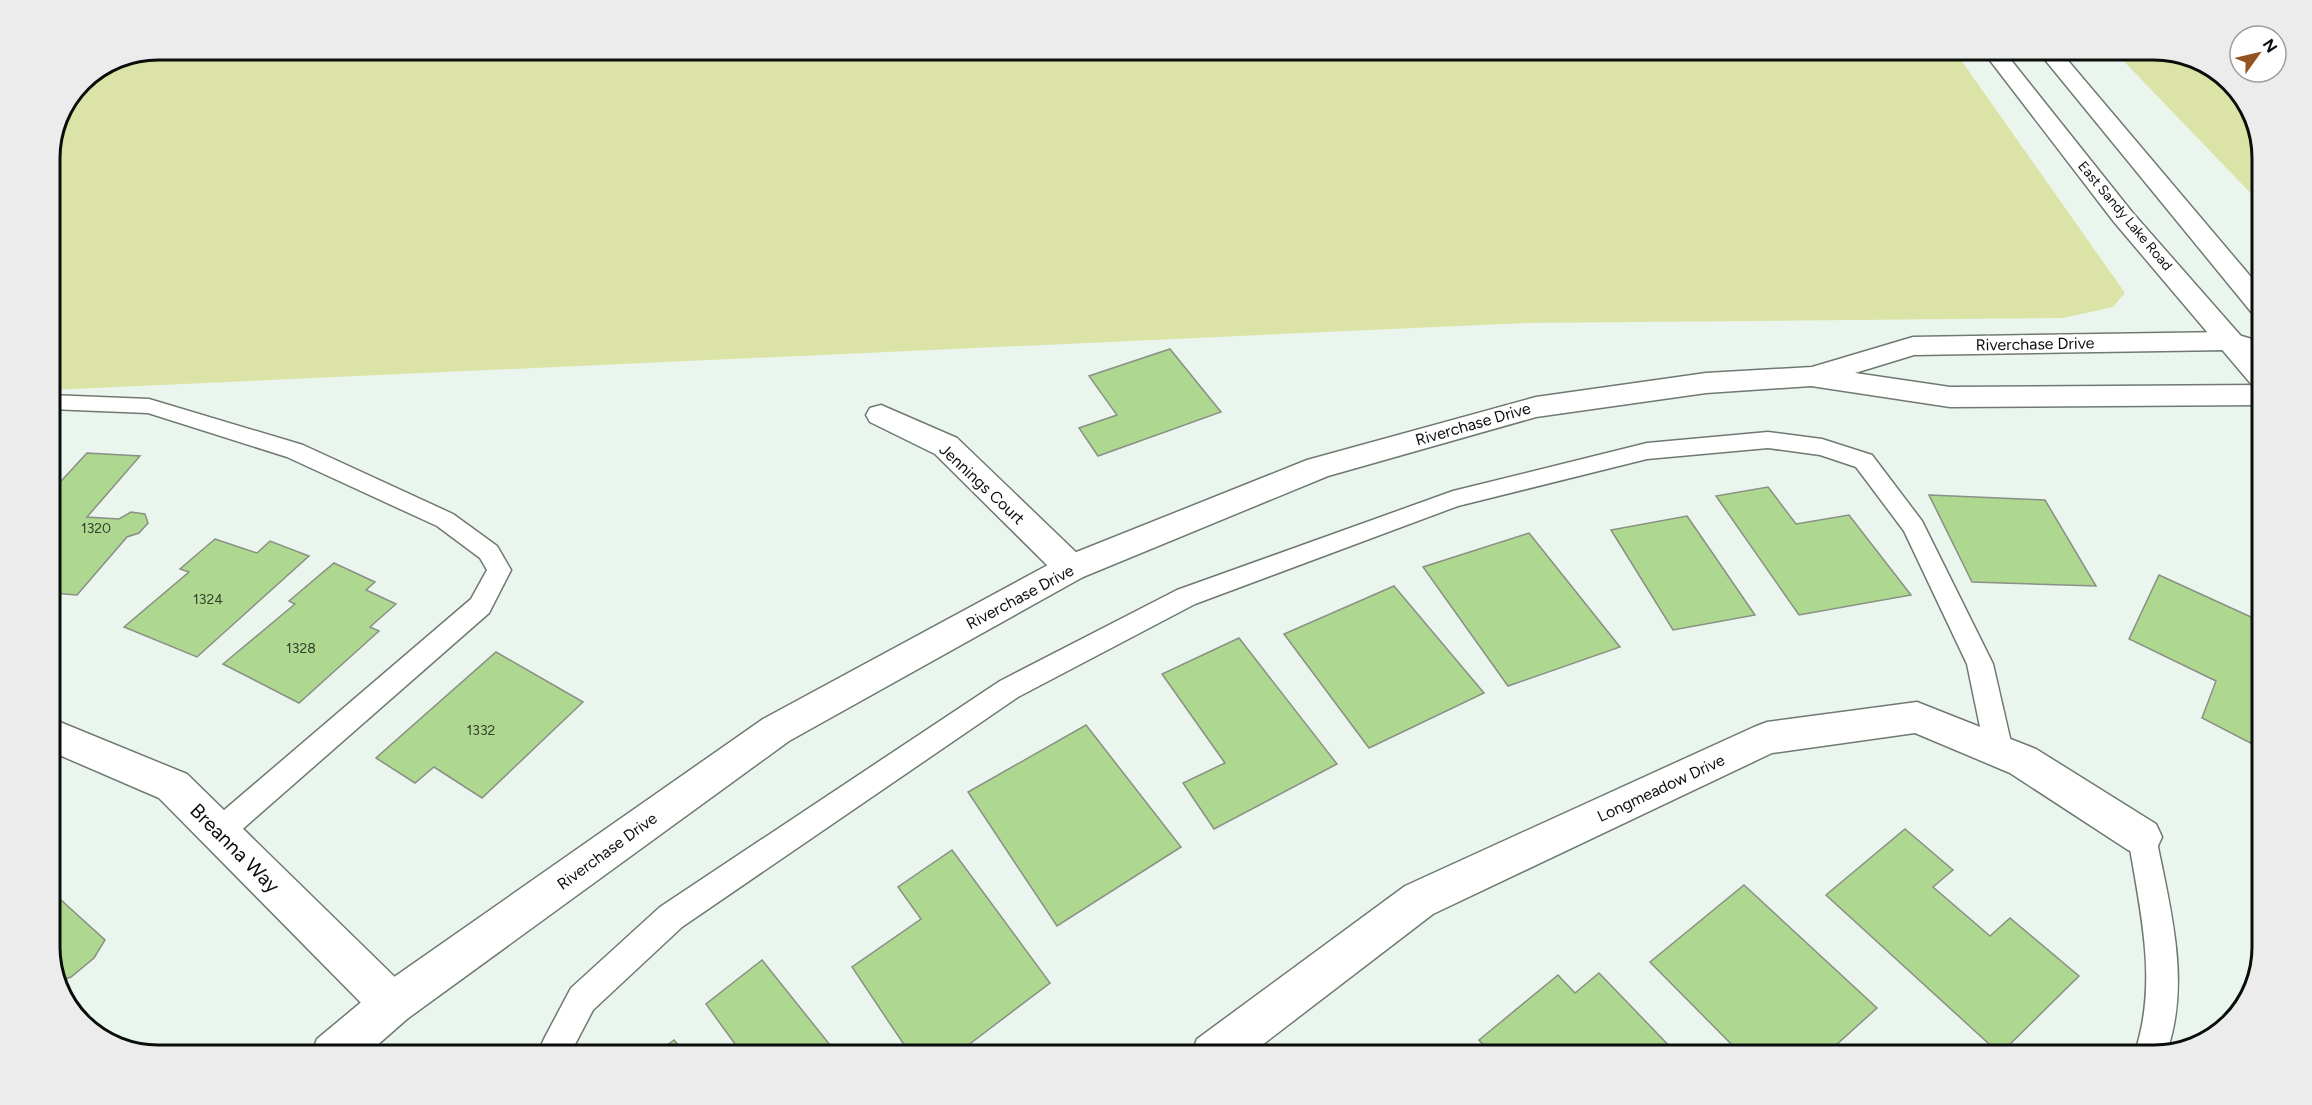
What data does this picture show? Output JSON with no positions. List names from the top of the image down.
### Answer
{
  "streets": {
    "street": [
      "East Sandy Lake Road",
      "Riverchase Drive",
      "Jennings Court",
      "Longmeadow Drive",
      "Breanna Way"
    ]
  },
  "crossings": [
    ["East Sandy Lake Road", "Riverchase Drive"],
    ["Riverchase Drive", "Jennings Court"],
    ["Riverchase Drive", "Breanna Way"]
  ],
  "house_numbers": [
    "1320",
    "1324",
    "1328",
    "1332"
  ],
  "north": "top right"
}
